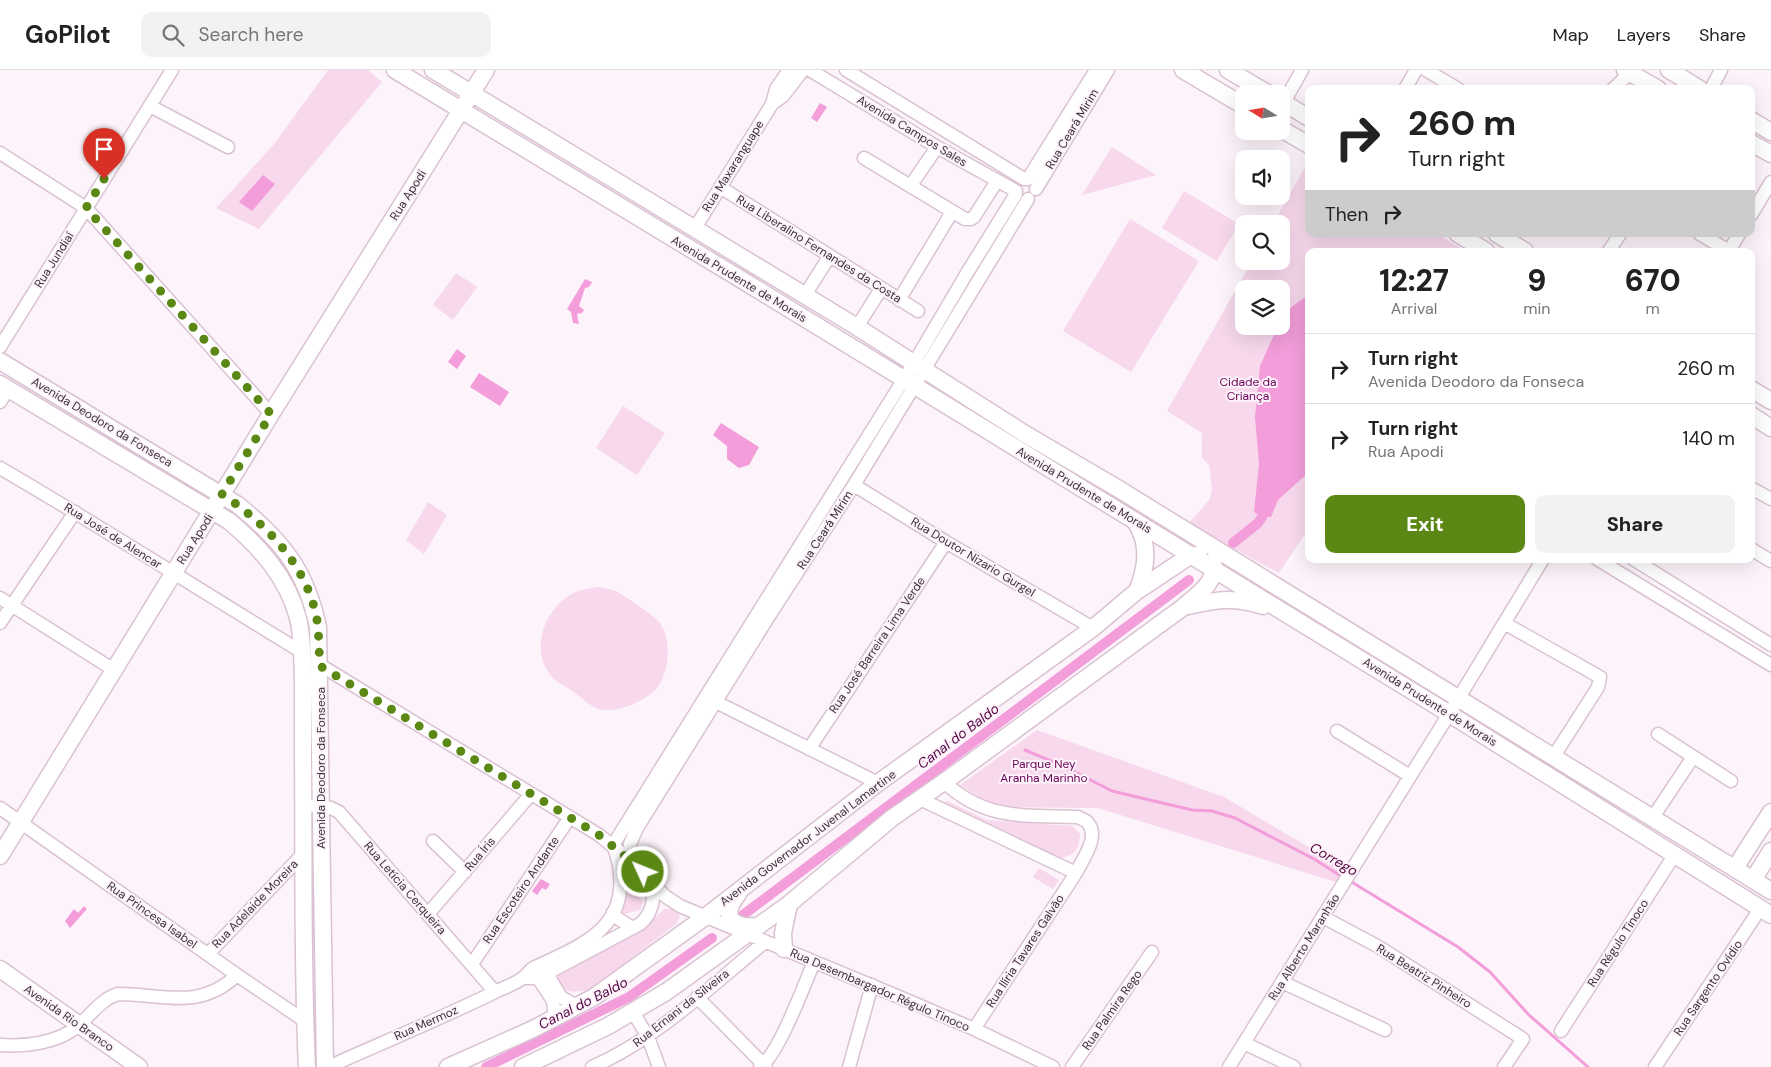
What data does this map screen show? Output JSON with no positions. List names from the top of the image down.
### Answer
{
  "streets": {
    "main road": [
      "Rua Apodi",
      "Avenida Prudente de Morais",
      "Avenida Deodoro da Fonseca",
      "Avenida Governador Juvenal Lamartine",
      "Avenida Rio Branco"
    ],
    "street": [
      "Rua Ceará Mirim",
      "Avenida Campos Sales",
      "Rua Maxaranguape",
      "Rua Liberalino Fernandes da Costa",
      "Rua Jundiaí",
      "Rua José de Alencar",
      "Rua Doutor Nizario Gurgel",
      "Rua José Barreira Lima Verde",
      "Rua Íris",
      "Rua Letícia Cerqueira",
      "Rua Escoteiro Andante",
      "Rua Adelaide Moreira",
      "Rua Princesa Isabel",
      "Rua Régulo Tinoco",
      "Rua Alberto Maranhão",
      "Rua Ilíria Tavares Galvão",
      "Rua Beatriz Pinheiro",
      "Rua Sargento Ovídio",
      "Rua Desembargador Régulo Tinoco",
      "Rua Ernani da Silveira",
      "Rua Palmira Rego",
      "Rua Mermoz"
    ]
  },
  "crossings": [
    ["Rua Ceará Mirim", "Avenida Campos Sales"],
    ["Rua Ceará Mirim", "Avenida Prudente de Morais"],
    ["Rua Ceará Mirim", "Rua Doutor Nizario Gurgel"],
    ["Rua Ceará Mirim", "Rua Mermoz"],
    ["Rua Maxaranguape", "Rua Liberalino Fernandes da Costa"],
    ["Rua Maxaranguape", "Avenida Prudente de Morais"],
    ["Rua Apodi", "Avenida Prudente de Morais"],
    ["Rua Apodi", "Avenida Deodoro da Fonseca"],
    ["Rua Apodi", "Rua José de Alencar"],
    ["Rua Apodi", "Rua Princesa Isabel"],
    ["Avenida Prudente de Morais", "Avenida Governador Juvenal Lamartine"],
    ["Avenida Prudente de Morais", "Rua Régulo Tinoco"],
    ["Avenida Prudente de Morais", "Rua Alberto Maranhão"],
    ["Avenida Prudente de Morais", "Rua Sargento Ovídio"],
    ["Avenida Deodoro da Fonseca", "Rua José de Alencar"],
    ["Avenida Deodoro da Fonseca", "Rua Letícia Cerqueira"],
    ["Avenida Deodoro da Fonseca", "Rua Adelaide Moreira"],
    ["Avenida Deodoro da Fonseca", "Rua Princesa Isabel"],
    ["Avenida Deodoro da Fonseca", "Rua Mermoz"],
    ["Rua Doutor Nizario Gurgel", "Rua José Barreira Lima Verde"],
    ["Rua Doutor Nizario Gurgel", "Avenida Governador Juvenal Lamartine"],
    ["Avenida Governador Juvenal Lamartine", "Rua Desembargador Régulo Tinoco"],
    ["Rua Íris", "Rua Letícia Cerqueira"],
    ["Rua Letícia Cerqueira", "Rua Escoteiro Andante"],
    ["Rua Letícia Cerqueira", "Rua Mermoz"],
    ["Rua Adelaide Moreira", "Rua Princesa Isabel"],
    ["Rua Alberto Maranhão", "Rua Beatriz Pinheiro"],
    ["Rua Ilíria Tavares Galvão", "Rua Desembargador Régulo Tinoco"],
    ["Rua Desembargador Régulo Tinoco", "Rua Ernani da Silveira"]
  ],
  "water": ["Canal do Baldo", "Corrego"],
  "parks": ["Cidade da Criança", "Parque Ney Aranha Marinho"],
  "north": "left",
  "page": {
    "header": "GoPilot",
    "search": "Search here",
    "nav": ["Map", "Layers", "Share"],
    "turn": ["260 m", "Turn right"],
    "then": "Then",
    "eta": [
      "12:27",
      "Arrival",
      "9",
      "min",
      "670",
      "m"
    ],
    "list": [
      {
        "name": "Turn right",
        "note": "Avenida Deodoro da Fonseca",
        "value": "260 m"
      },
      {
        "name": "Turn right",
        "note": "Rua Apodi",
        "value": "140 m"
      }
    ],
    "buttons": ["Exit", "Share"]
  }
}
